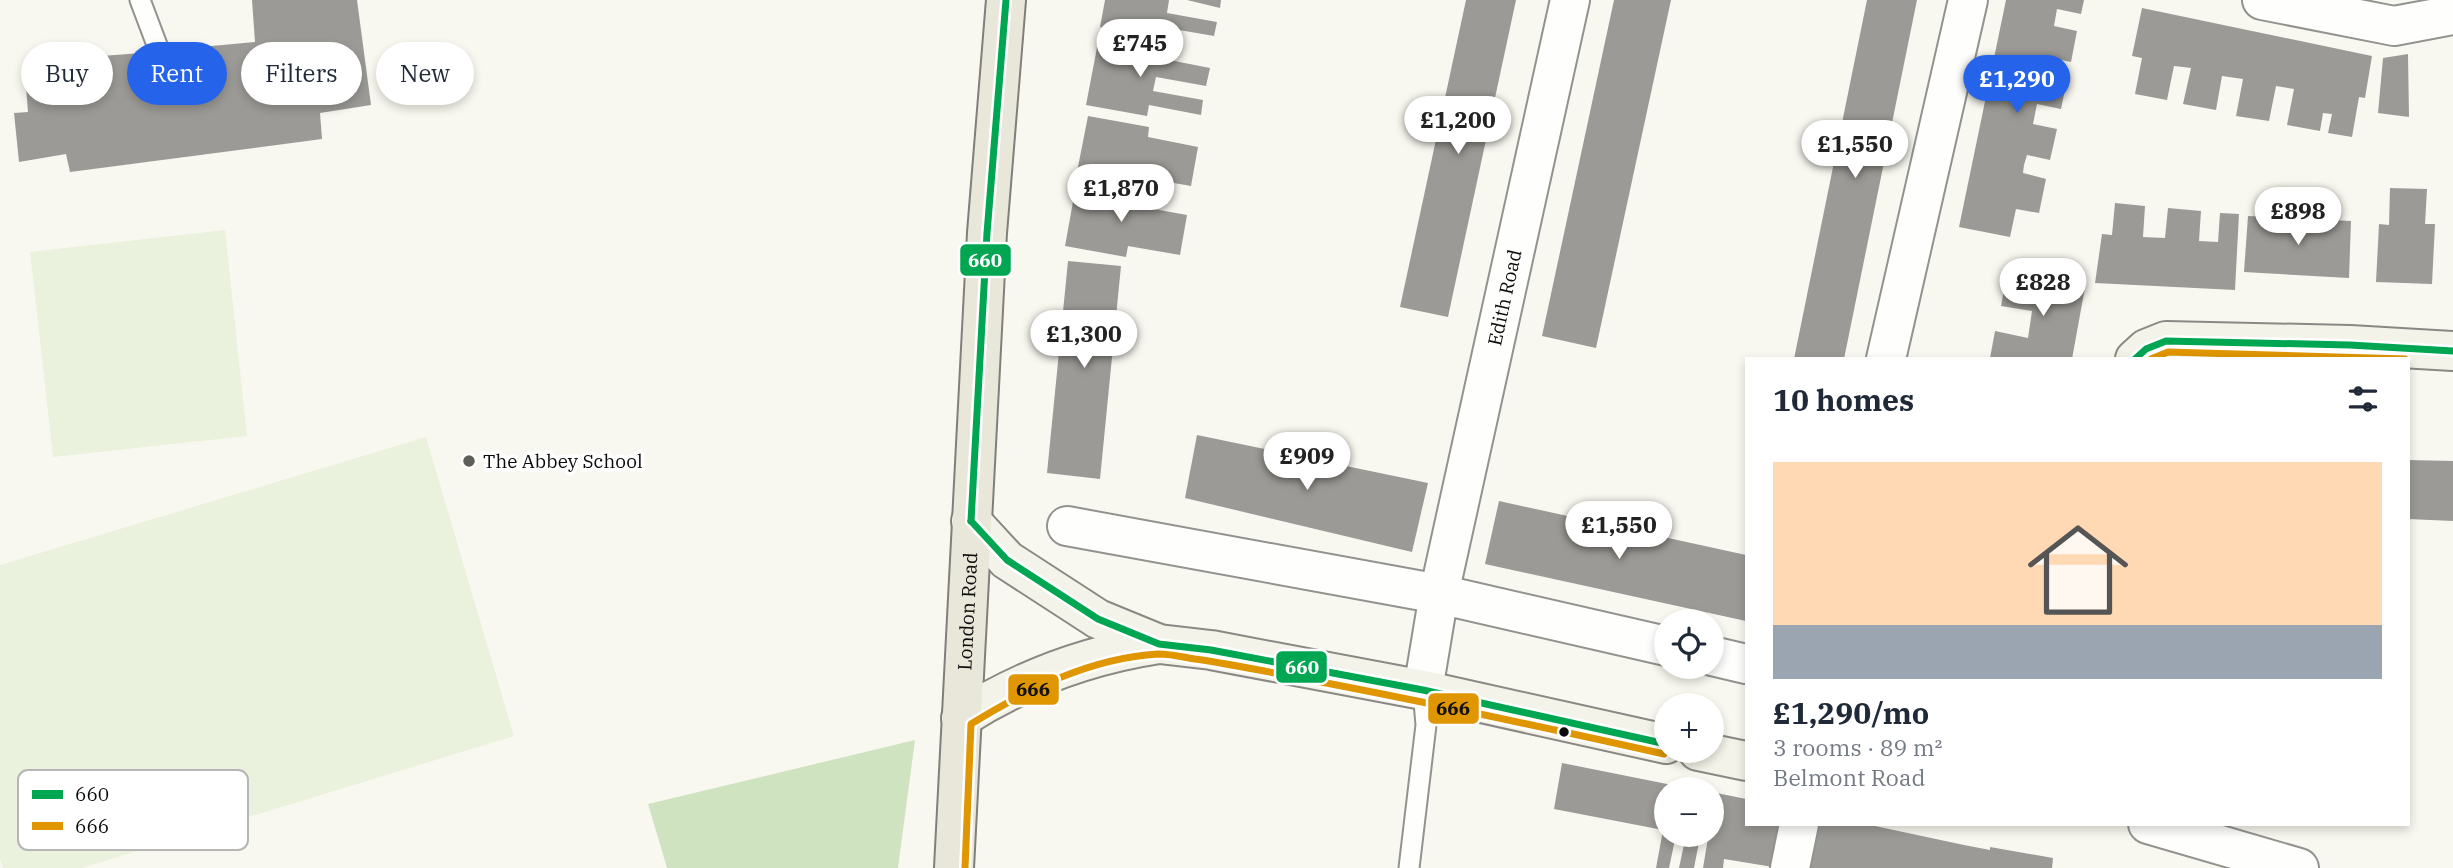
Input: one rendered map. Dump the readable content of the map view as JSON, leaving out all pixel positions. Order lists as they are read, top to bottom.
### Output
{
  "streets": {
    "main road": ["London Road"],
    "street": ["Edith Road"]
  },
  "places": ["The Abbey School"],
  "lines": ["transit line 660", "transit line 666"],
  "legend": ["660", "666"],
  "page": {
    "price": [
      "£745",
      "£1,290",
      "£1,200",
      "£1,550",
      "£1,870",
      "£898",
      "£828",
      "£1,300",
      "£909",
      "£1,550"
    ],
    "chip": [
      "Buy",
      "Rent",
      "Filters",
      "New"
    ],
    "heading": "10 homes",
    "list": [
      {
        "name": "£1,290/mo",
        "note": "3 rooms · 89 m² · Belmont Road"
      }
    ],
    "map_buttons": ["+", "−"]
  }
}
